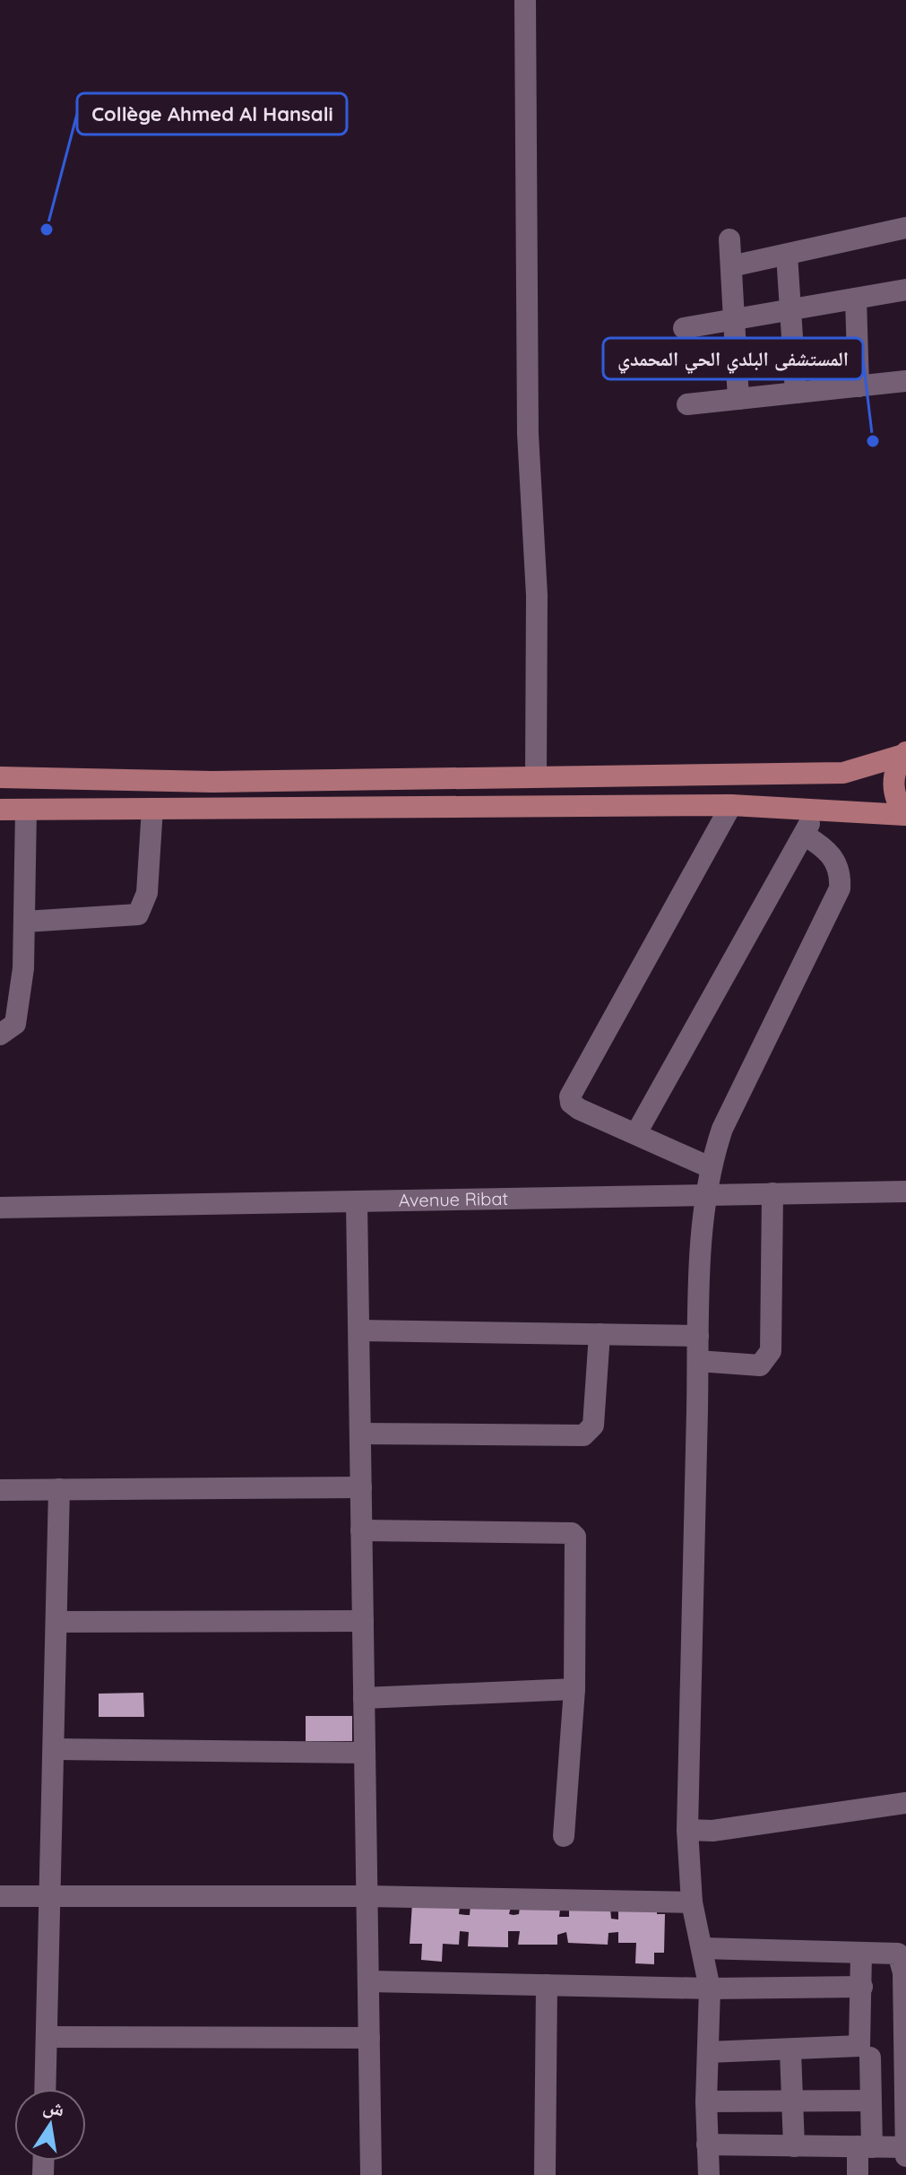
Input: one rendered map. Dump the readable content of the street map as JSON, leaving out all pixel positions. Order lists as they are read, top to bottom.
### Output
{
  "streets": {
    "street": ["Avenue Ribat"]
  },
  "places": ["Collège Ahmed Al Hansali", "المستشفى البلدي الحي المحمدي"],
  "north": "top"
}
